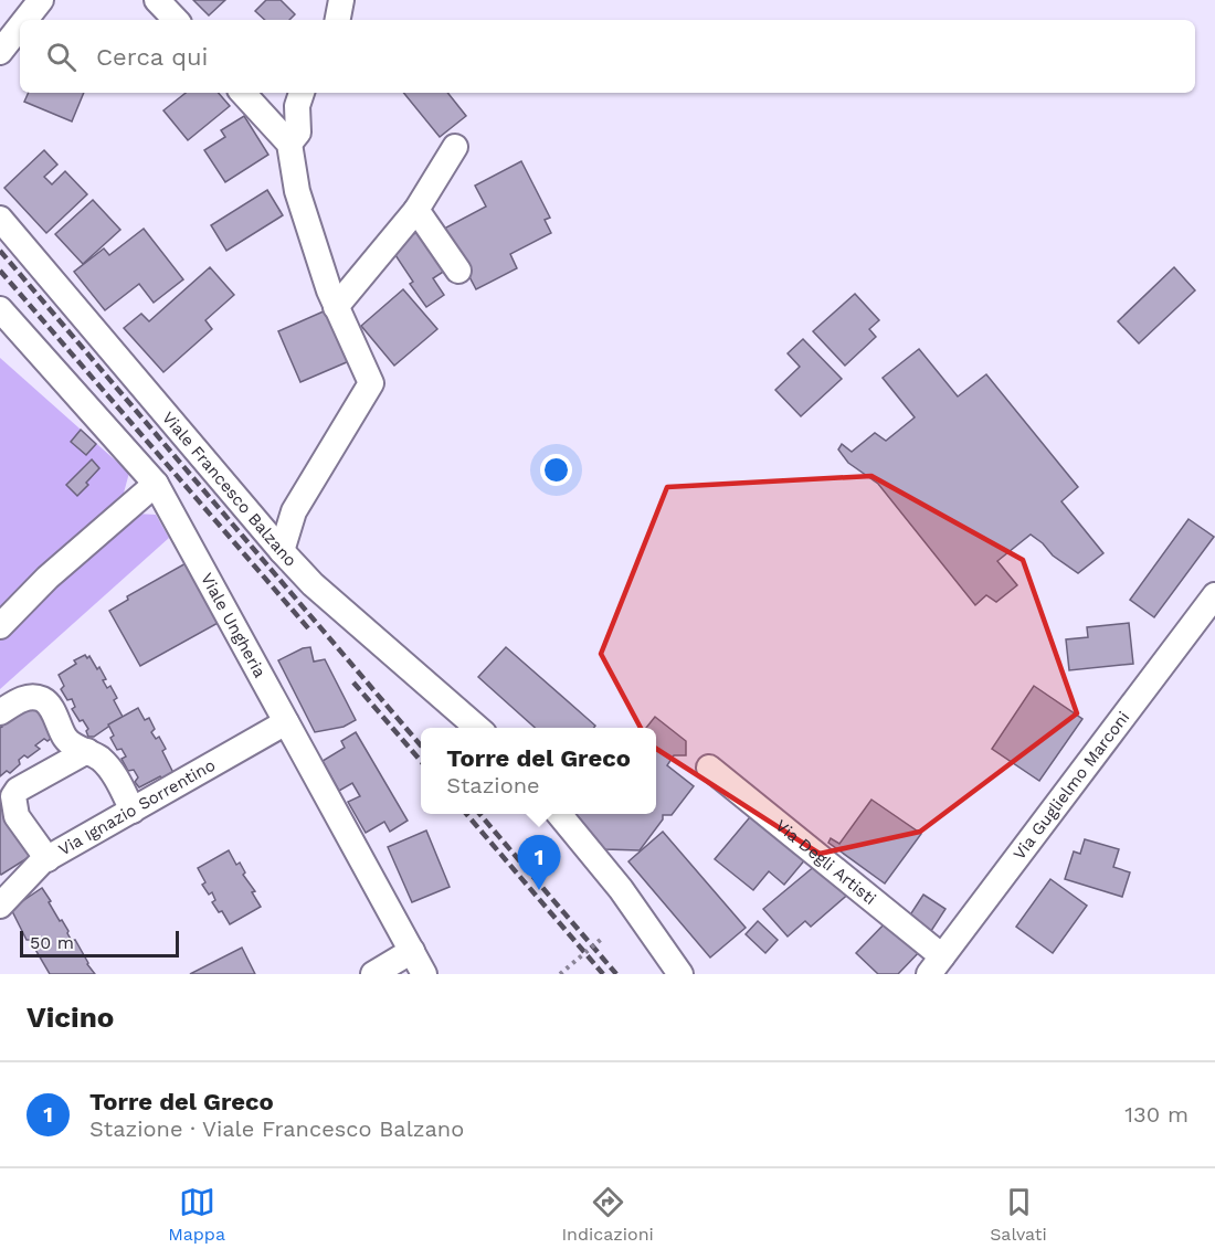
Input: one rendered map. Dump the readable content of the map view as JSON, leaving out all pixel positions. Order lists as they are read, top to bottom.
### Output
{
  "streets": {
    "street": [
      "Viale Francesco Balzano",
      "Viale Ungheria",
      "Via Guglielmo Marconi",
      "Via Ignazio Sorrentino",
      "Via Degli Artisti"
    ]
  },
  "crossings": [
    ["Viale Ungheria", "Via Ignazio Sorrentino"],
    ["Via Guglielmo Marconi", "Via Degli Artisti"]
  ],
  "scale_bar": "50 m",
  "page": {
    "search": "Cerca qui",
    "popup": ["Torre del Greco", "Stazione"],
    "pins": "1",
    "scale": "50 m",
    "heading": "Vicino",
    "list": [
      {
        "mark": "1",
        "name": "Torre del Greco",
        "note": "Stazione · Viale Francesco Balzano",
        "value": "130 m"
      }
    ],
    "nav": ["Mappa", "Indicazioni", "Salvati"]
  }
}
